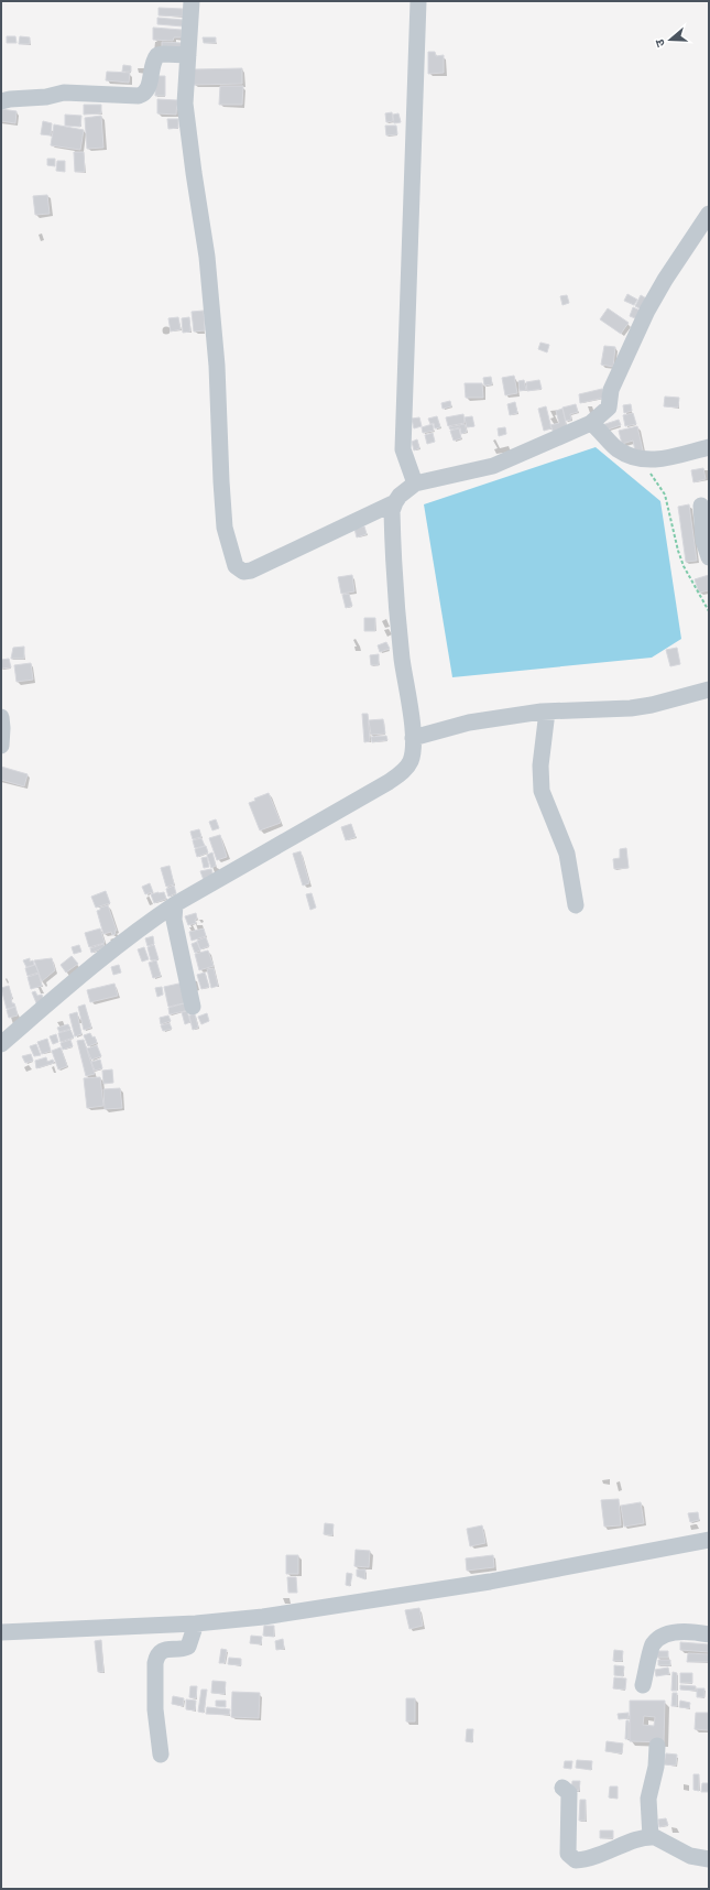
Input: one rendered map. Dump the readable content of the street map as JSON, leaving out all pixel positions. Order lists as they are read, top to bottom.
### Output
{
  "north": "left"
}
